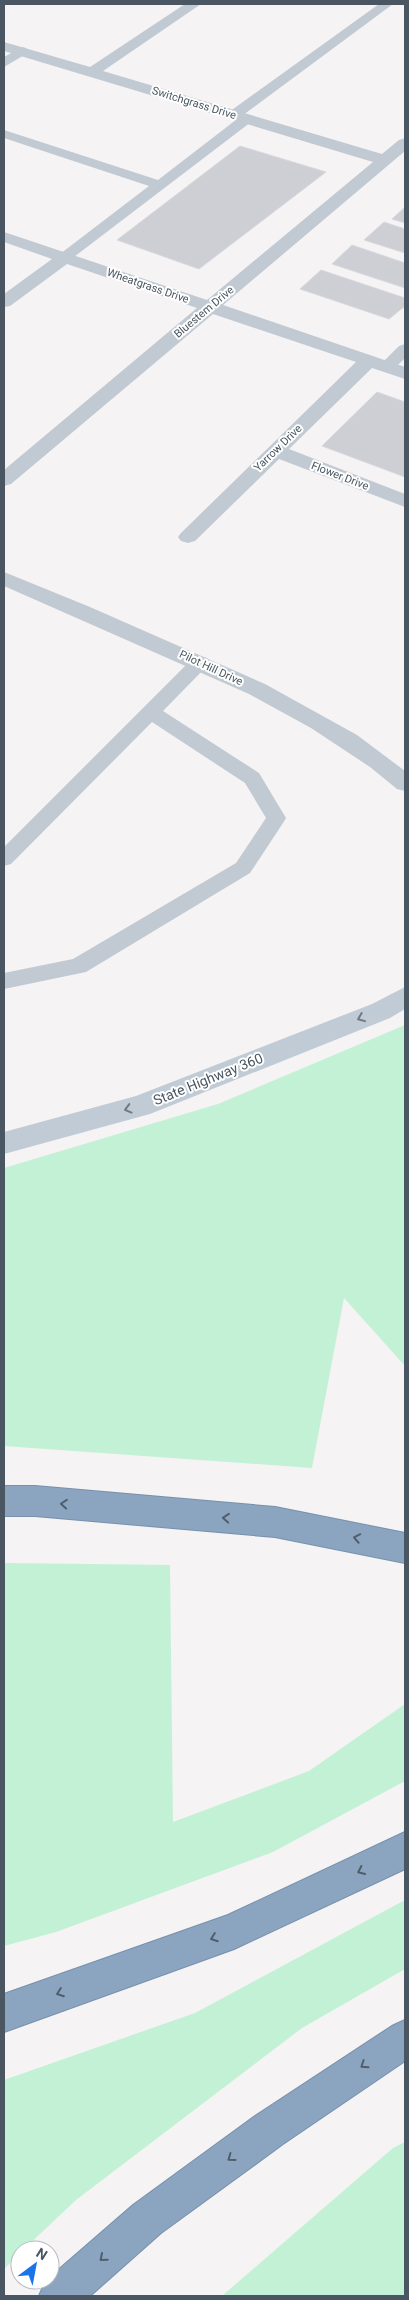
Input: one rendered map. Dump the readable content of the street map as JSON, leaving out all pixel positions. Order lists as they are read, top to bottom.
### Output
{
  "streets": {
    "main road": ["State Highway 360"],
    "street": [
      "Switchgrass Drive",
      "Wheatgrass Drive",
      "Bluestem Drive",
      "Yarrow Drive",
      "Flower Drive",
      "Pilot Hill Drive"
    ]
  },
  "crossings": [
    ["Switchgrass Drive", "Bluestem Drive"],
    ["Wheatgrass Drive", "Bluestem Drive"],
    ["Wheatgrass Drive", "Yarrow Drive"],
    ["Yarrow Drive", "Flower Drive"]
  ],
  "one_way": ["State Highway 360"],
  "north": "top right"
}
